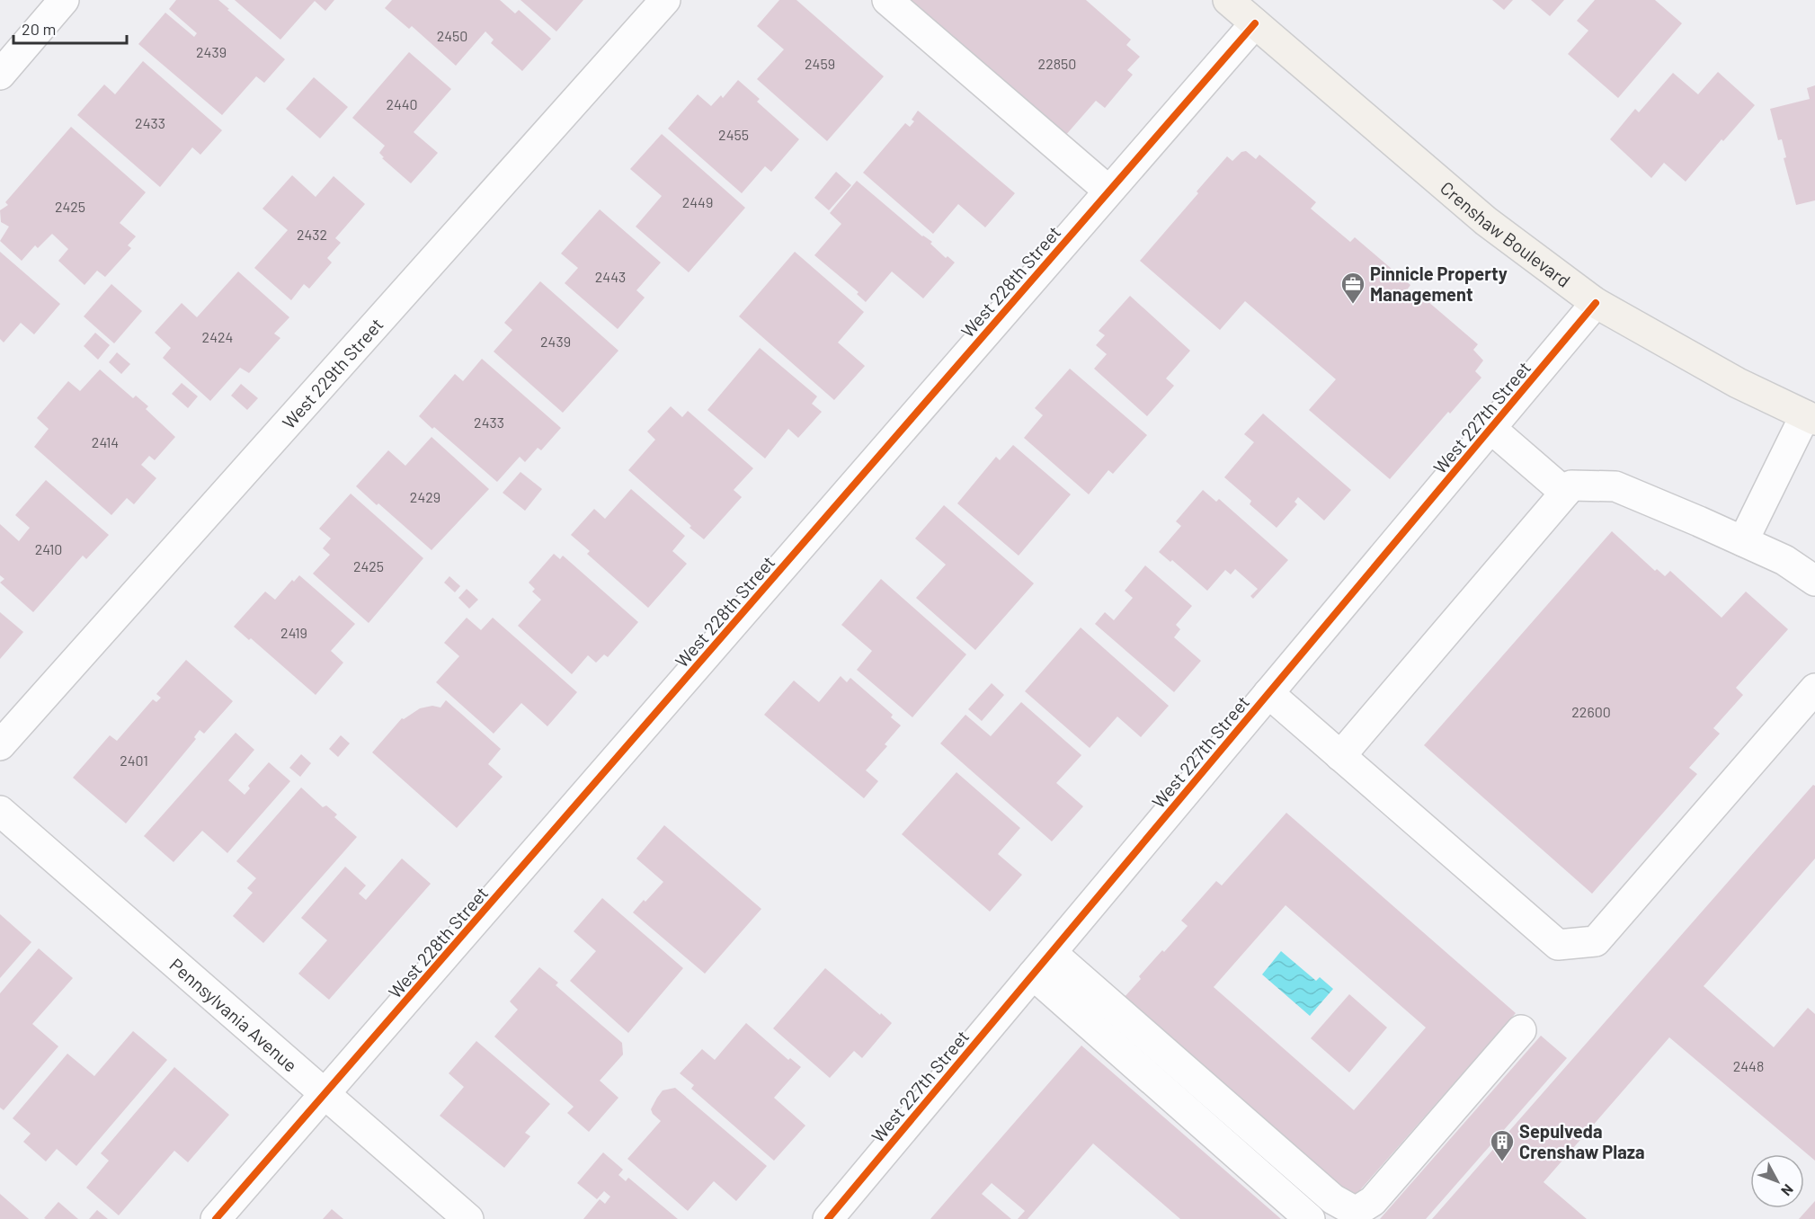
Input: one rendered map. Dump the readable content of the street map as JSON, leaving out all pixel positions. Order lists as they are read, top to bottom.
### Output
{
  "streets": {
    "main road": ["Crenshaw Boulevard"],
    "street": [
      "West 228th Street",
      "West 229th Street",
      "West 227th Street",
      "Pennsylvania Avenue"
    ]
  },
  "crossings": [
    ["Crenshaw Boulevard", "West 228th Street"],
    ["Crenshaw Boulevard", "West 227th Street"],
    ["West 228th Street", "Pennsylvania Avenue"]
  ],
  "places": {
    "office": ["Pinnicle Property Management"],
    "building": ["Sepulveda Crenshaw Plaza"]
  },
  "house_numbers": [
    "2450",
    "2439",
    "2459",
    "22850",
    "2440",
    "2433",
    "2455",
    "2449",
    "2425",
    "2432",
    "2443",
    "2424",
    "2439",
    "2433",
    "2414",
    "2429",
    "2410",
    "2425",
    "2419",
    "22600",
    "2401",
    "2448"
  ],
  "scale_bar": "20 m",
  "north": "bottom right"
}
